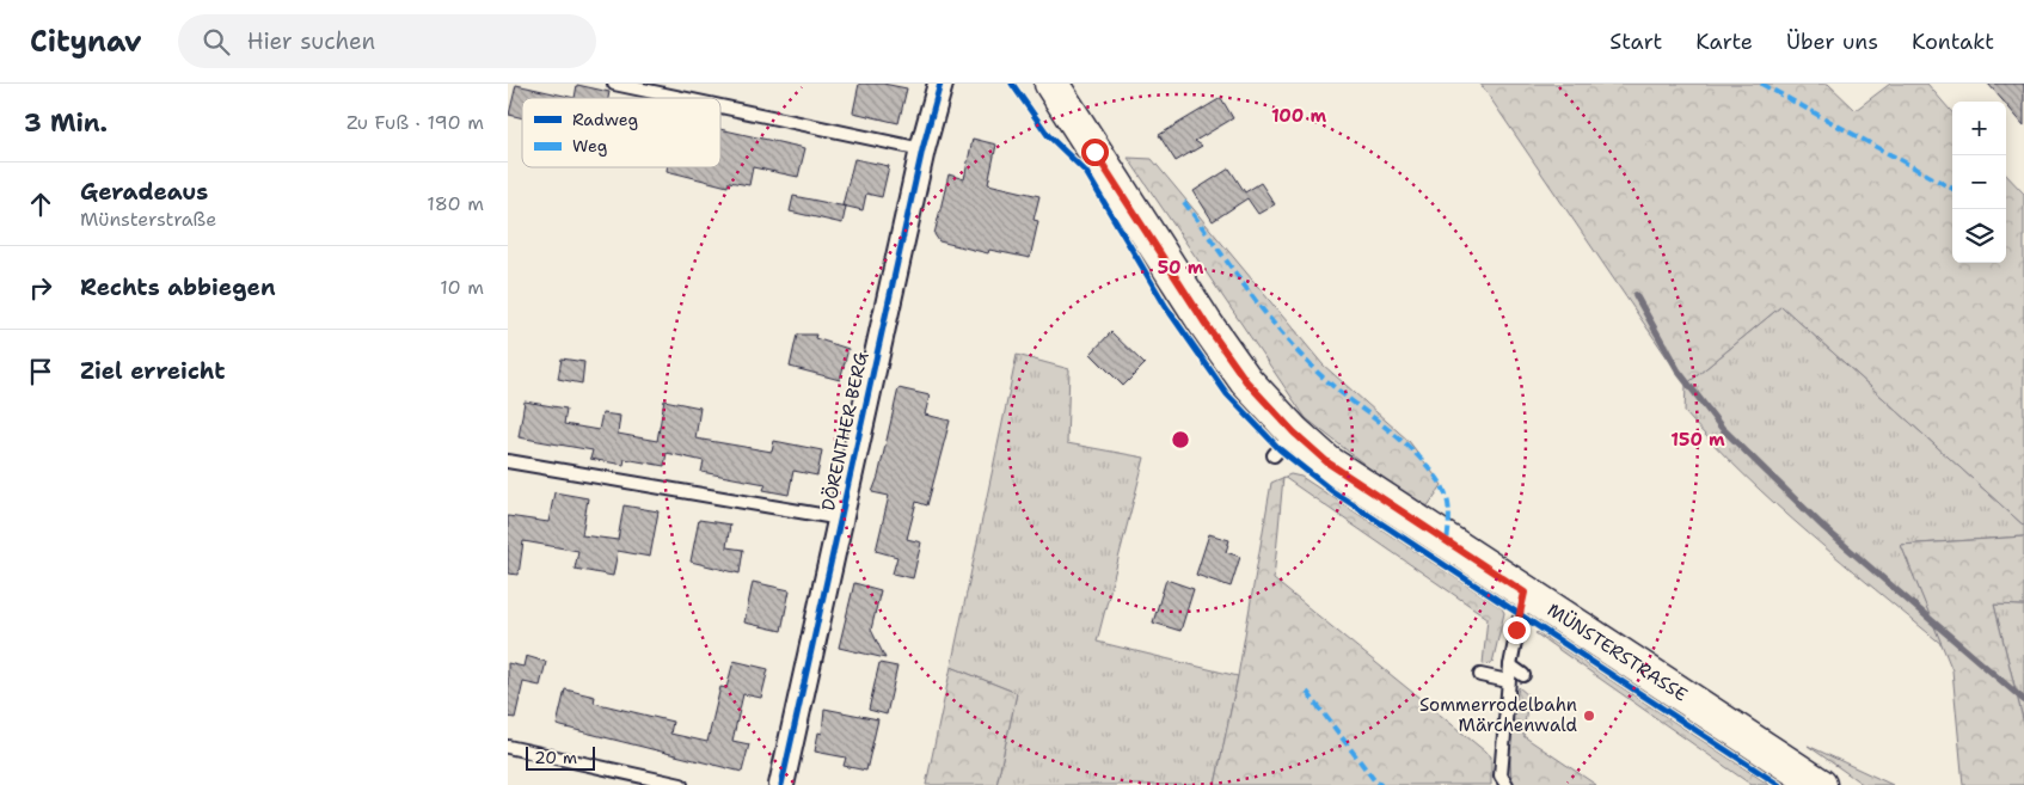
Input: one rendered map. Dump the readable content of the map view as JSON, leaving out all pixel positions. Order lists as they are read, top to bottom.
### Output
{
  "streets": {
    "main road": ["MÜNSTERSTRASSE"],
    "street": ["DÖRENTHER BERG"]
  },
  "places": ["Sommerrodelbahn Märchenwald"],
  "legend": ["Radweg", "Weg"],
  "scale_bar": "20 m",
  "page": {
    "header": "Citynav",
    "search": "Hier suchen",
    "nav": [
      "Start",
      "Karte",
      "Über uns",
      "Kontakt"
    ],
    "heading": ["3 Min.", "Zu Fuß · 190 m"],
    "map_buttons": ["+", "−"],
    "list": [
      ["Geradeaus", "Münsterstraße", "180 m"],
      ["Rechts abbiegen", "10 m"],
      "Ziel erreicht"
    ],
    "scale": "20 m"
  },
  "rings": ["100 m", "50 m", "150 m"]
}
